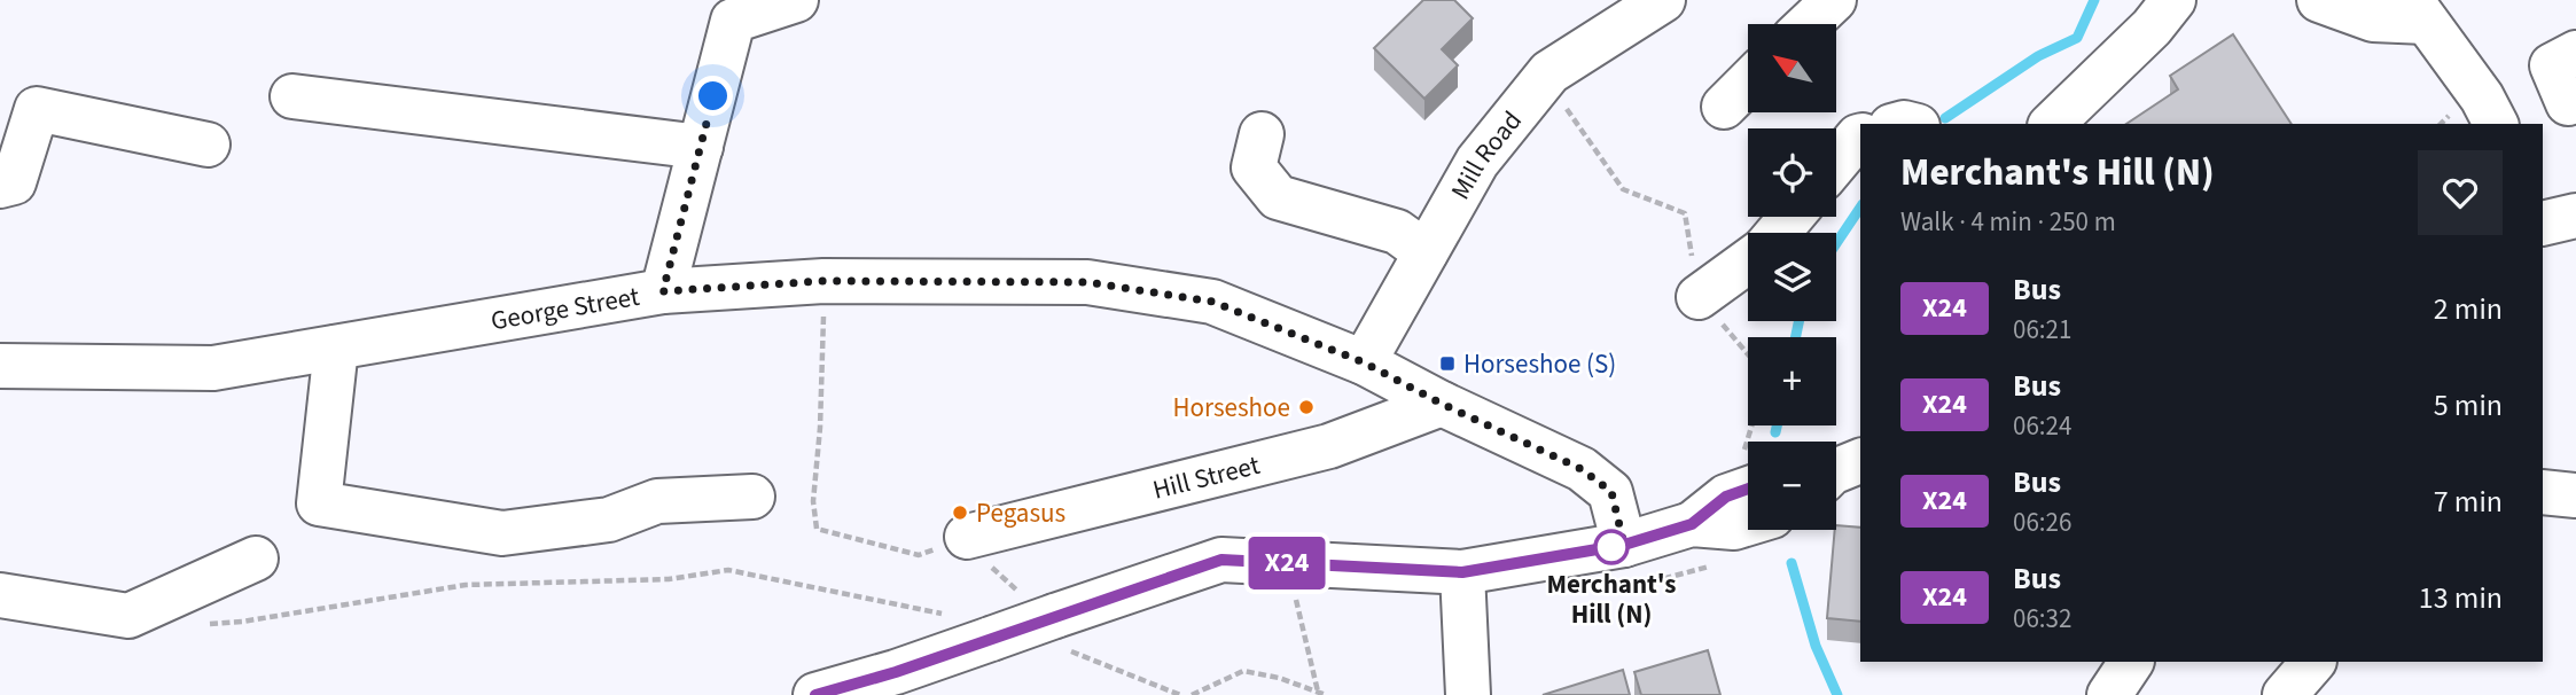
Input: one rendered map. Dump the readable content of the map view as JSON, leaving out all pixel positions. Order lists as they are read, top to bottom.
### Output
{
  "streets": {
    "street": ["Mill Road", "George Street", "Hill Street"]
  },
  "crossings": [
    ["Mill Road", "George Street"],
    ["George Street", "Hill Street"]
  ],
  "places": {
    "transit": ["Horseshoe (S)"],
    "other": ["Horseshoe", "Pegasus", "Merchant's Hill (N)"]
  },
  "lines": ["bus line X24"],
  "north": "top left",
  "page": {
    "on_map": "X24",
    "map_buttons": ["+", "−"],
    "heading": ["Merchant's Hill (N)", "Walk · 4 min · 250 m"],
    "list": [
      {
        "mark": "X24",
        "name": "Bus",
        "note": "06:21",
        "value": "2 min"
      },
      {
        "mark": "X24",
        "name": "Bus",
        "note": "06:24",
        "value": "5 min"
      },
      {
        "mark": "X24",
        "name": "Bus",
        "note": "06:26",
        "value": "7 min"
      },
      {
        "mark": "X24",
        "name": "Bus",
        "note": "06:32",
        "value": "13 min"
      }
    ]
  }
}
